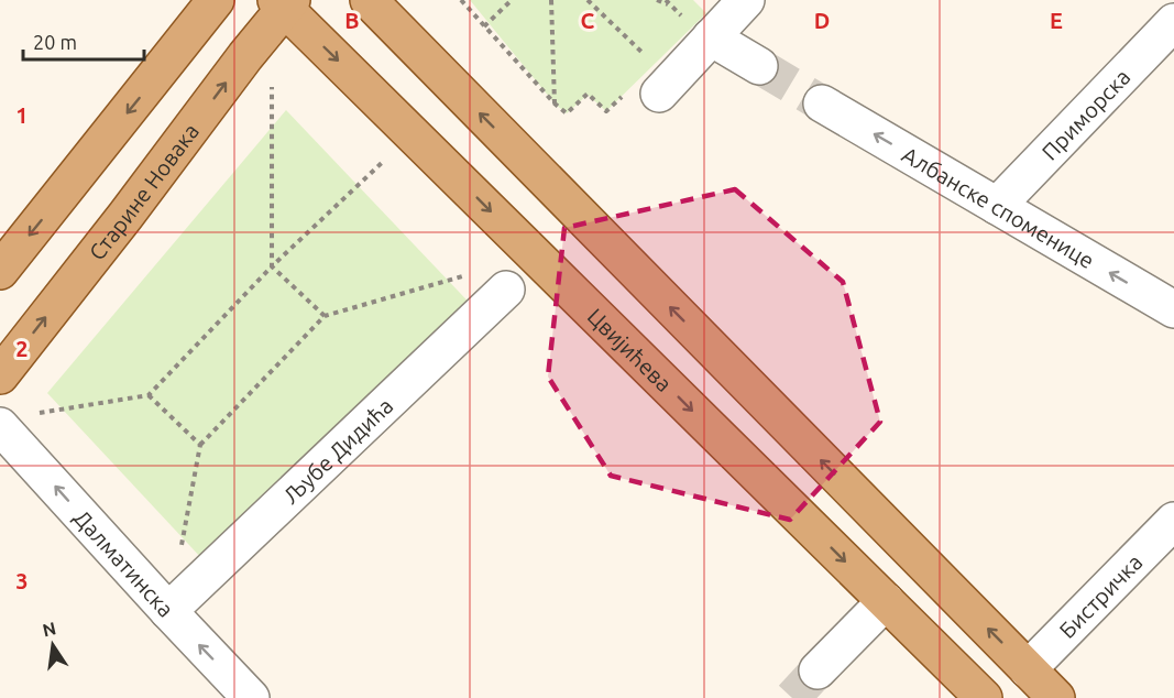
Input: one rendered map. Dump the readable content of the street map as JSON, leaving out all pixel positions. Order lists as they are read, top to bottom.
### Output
{
  "streets": {
    "main road": ["Старине Новака", "Цвијићева"],
    "street": [
      "Приморска",
      "Албанске споменице",
      "Љубе Дидића",
      "Далматинска",
      "Бистричка"
    ]
  },
  "crossings": [
    ["Приморска", "Албанске споменице"],
    ["Старине Новака", "Цвијићева"],
    ["Љубе Дидића", "Далматинска"]
  ],
  "one_way": ["Албанске споменице", "Далматинска"],
  "scale_bar": "20 m",
  "north": "top",
  "grid": {
    "columns": [
      "B",
      "C",
      "D",
      "E"
    ],
    "rows": ["1", "2", "3"]
  }
}
